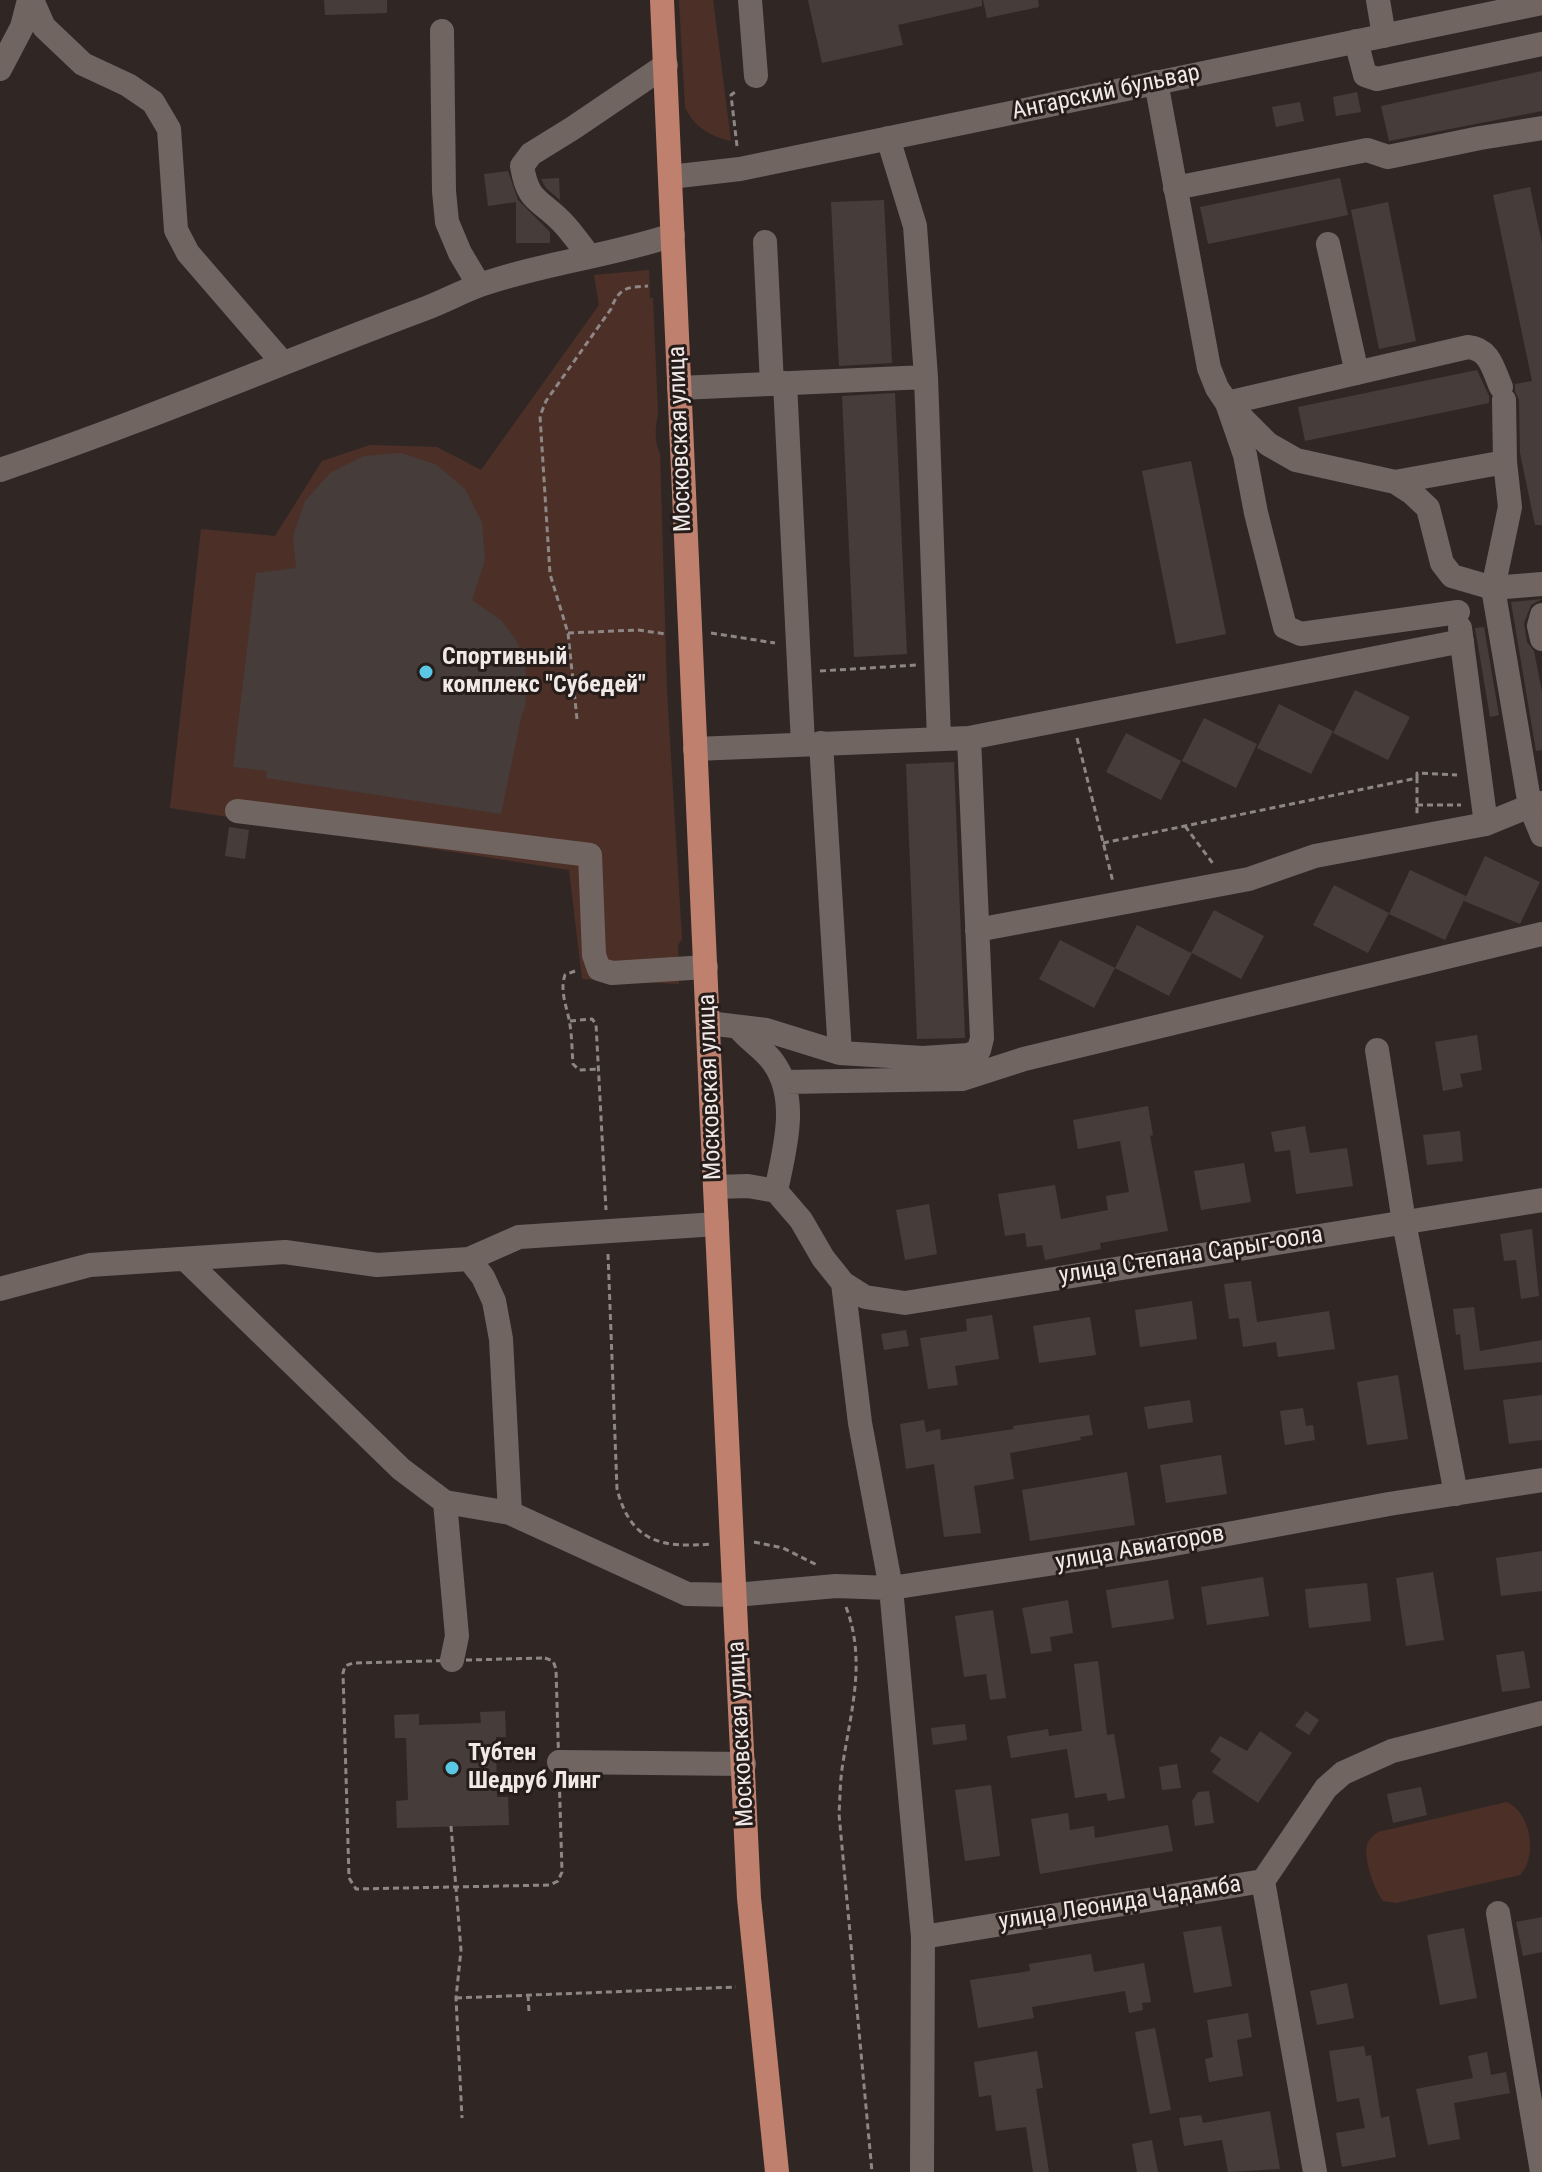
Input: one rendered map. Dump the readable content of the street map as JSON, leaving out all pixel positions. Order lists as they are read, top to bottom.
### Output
{
  "streets": {
    "main road": ["Московская улица"],
    "street": [
      "Ангарский бульвар",
      "улица Степана Сарыг-оола",
      "улица Авиаторов",
      "улица Леонида Чадамба"
    ]
  },
  "crossings": [
    ["Ангарский бульвар", "Московская улица"],
    ["Московская улица", "улица Авиаторов"]
  ],
  "places": ["Спортивный комплекс \"Субедей\"", "Тубтен Шедруб Линг"]
}
